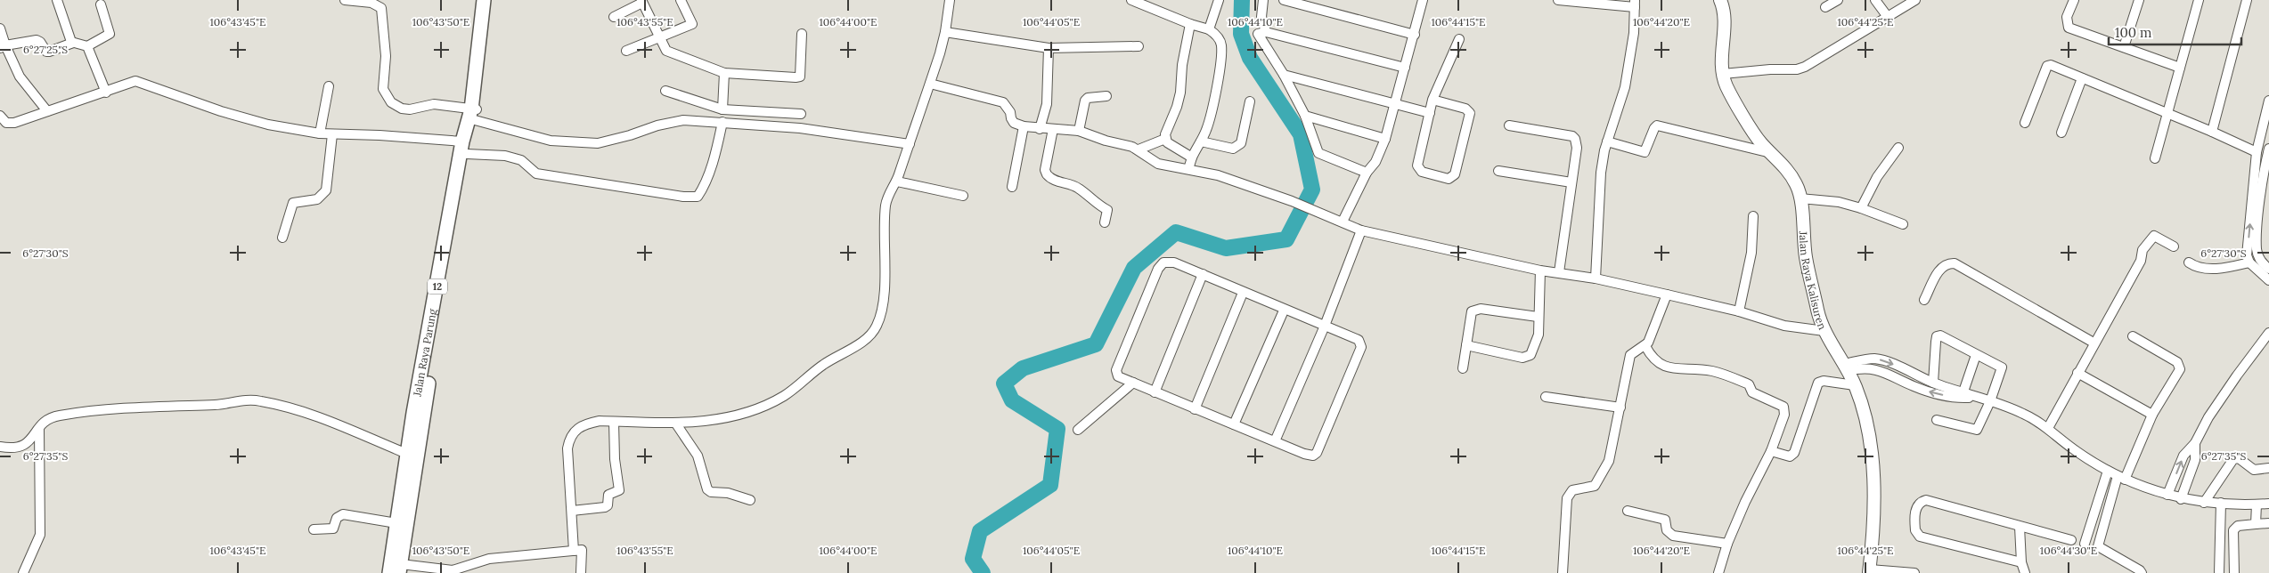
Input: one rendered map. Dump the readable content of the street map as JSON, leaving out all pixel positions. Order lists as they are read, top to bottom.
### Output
{
  "streets": {
    "highway": ["12", "Jalan Raya Parung"],
    "main road": ["Jalan Raya Kalisuren"]
  },
  "scale_bar": "100 m",
  "coordinates": [
    "106°43'45\"E",
    "106°43'50\"E",
    "106°43'55\"E",
    "106°44'00\"E",
    "106°44'05\"E",
    "106°44'10\"E",
    "106°44'15\"E",
    "106°44'20\"E",
    "106°44'25\"E",
    "6°27'25\"S",
    "6°27'30\"S",
    "6°27'35\"S",
    "106°44'30\"E"
  ]
}
